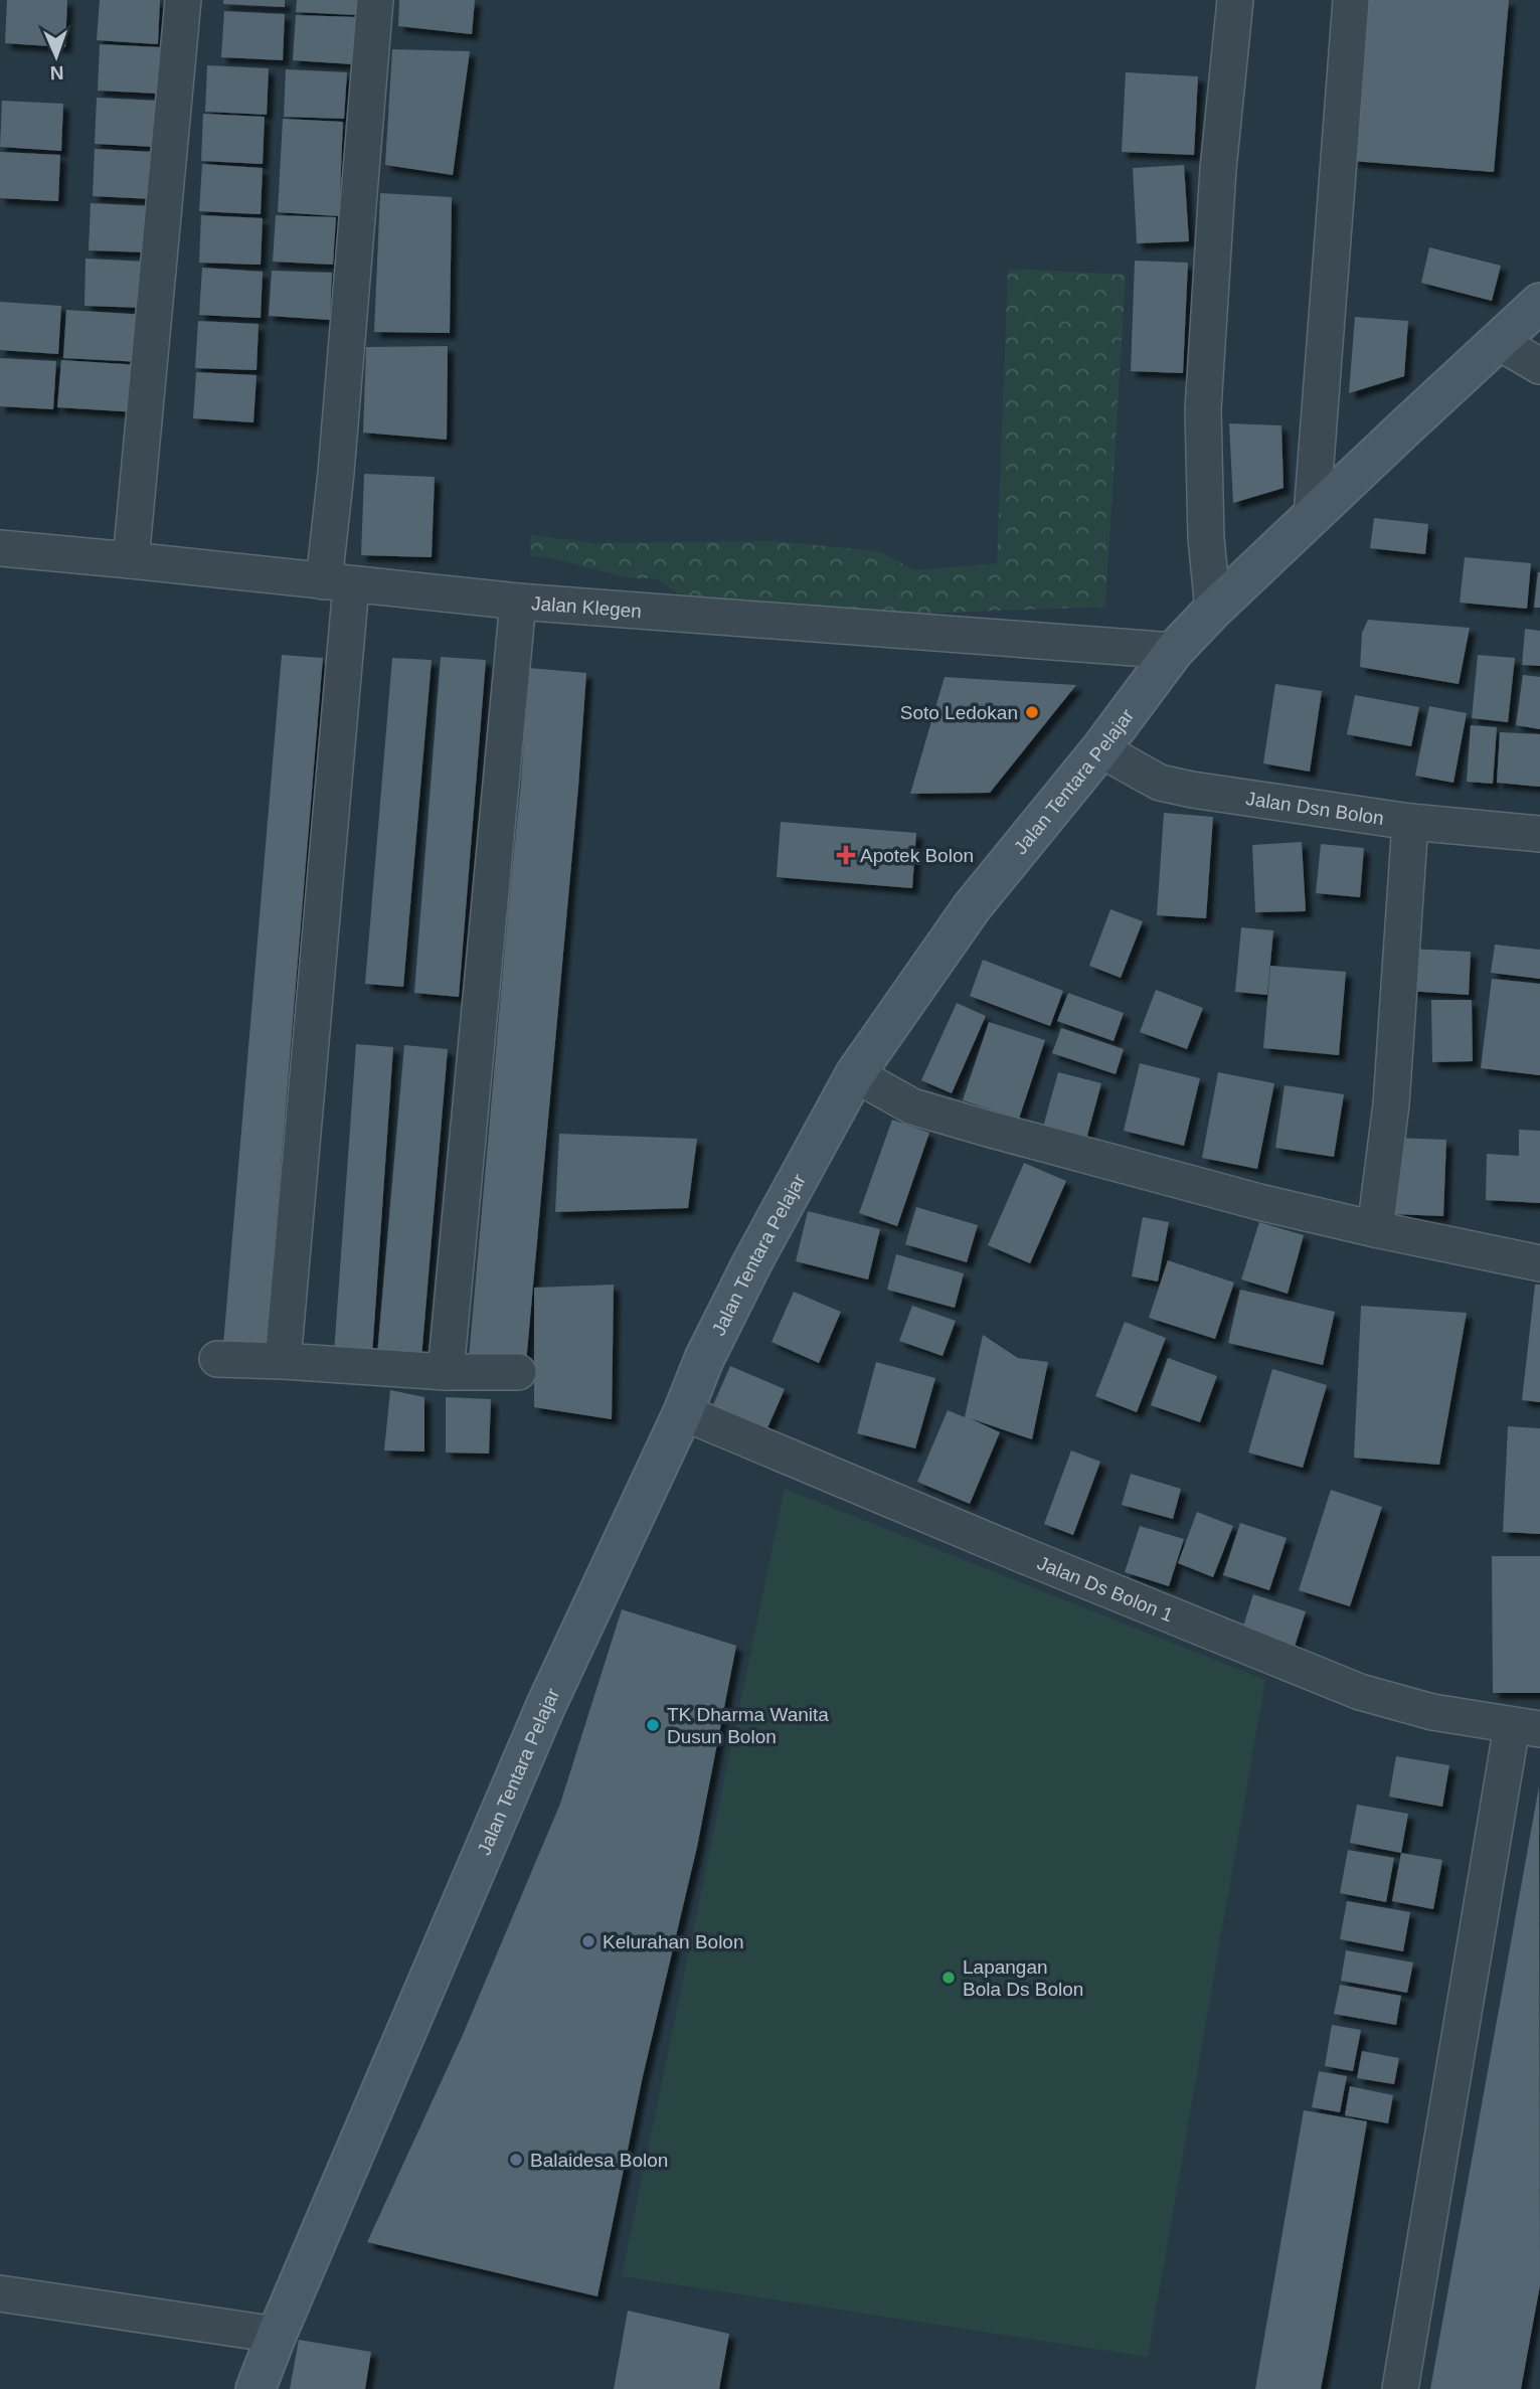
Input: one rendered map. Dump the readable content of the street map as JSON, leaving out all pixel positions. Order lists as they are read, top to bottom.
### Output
{
  "streets": {
    "main road": ["Jalan Tentara Pelajar"],
    "street": ["Jalan Klegen", "Jalan Dsn Bolon", "Jalan Ds Bolon 1"]
  },
  "crossings": [
    ["Jalan Klegen", "Jalan Tentara Pelajar"],
    ["Jalan Tentara Pelajar", "Jalan Dsn Bolon"],
    ["Jalan Tentara Pelajar", "Jalan Ds Bolon 1"]
  ],
  "places": {
    "other": [
      "Soto Ledokan",
      "TK Dharma Wanita Dusun Bolon",
      "Kelurahan Bolon",
      "Lapangan Bola Ds Bolon",
      "Balaidesa Bolon"
    ],
    "health": ["Apotek Bolon"]
  },
  "north": "bottom"
}
